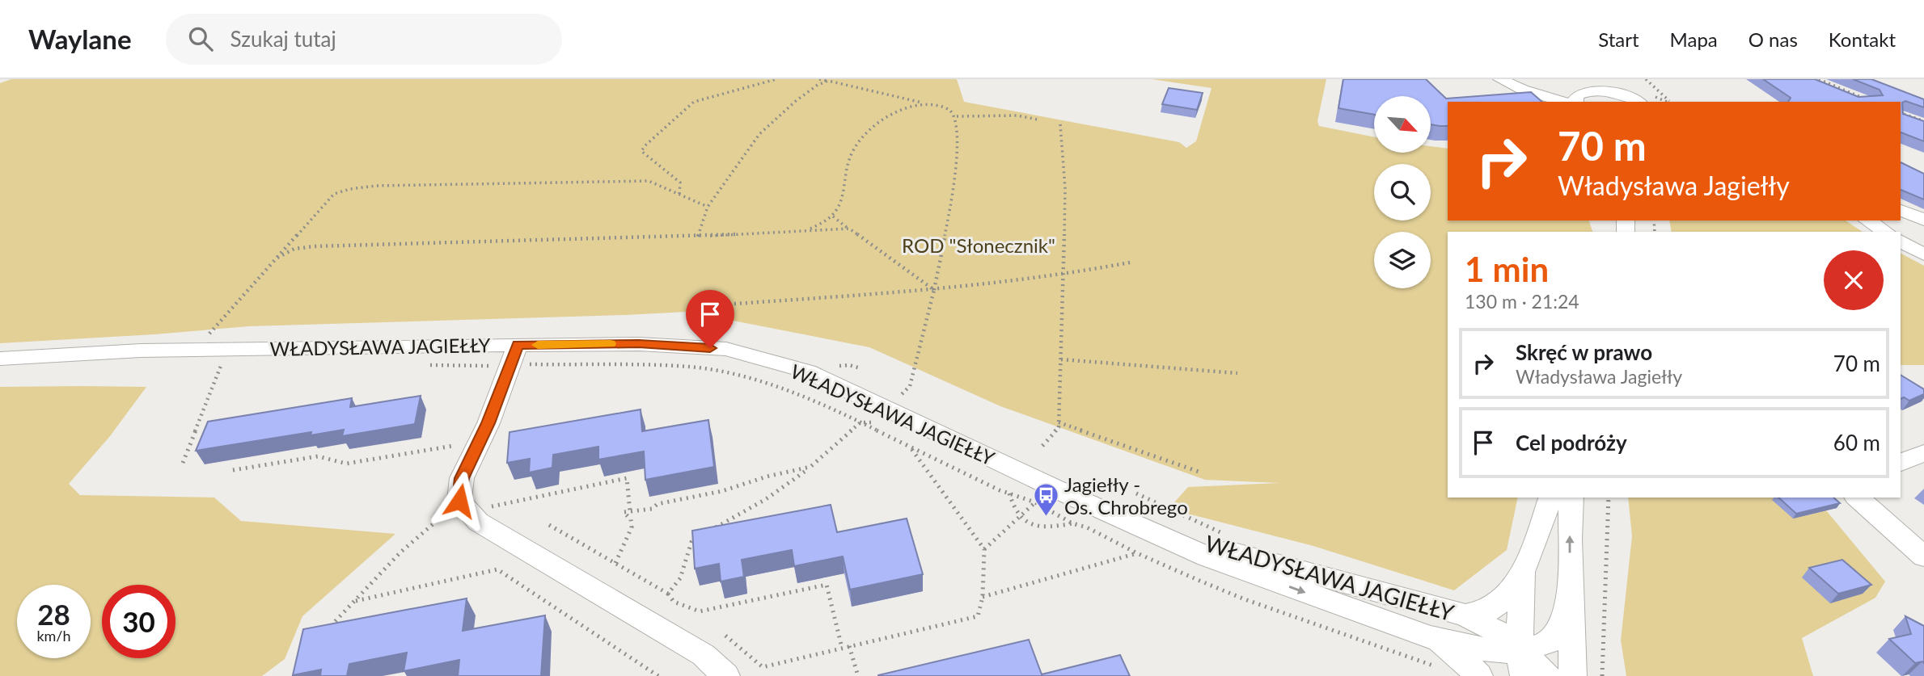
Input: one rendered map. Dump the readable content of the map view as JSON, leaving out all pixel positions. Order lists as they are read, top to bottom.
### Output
{
  "streets": {
    "street": ["WŁADYSŁAWA JAGIEŁŁY"]
  },
  "parks": ["ROD \"Słonecznik\""],
  "places": {
    "bus stop": ["Jagiełły - Os. Chrobrego"]
  },
  "north": "bottom right",
  "page": {
    "header": "Waylane",
    "search": "Szukaj tutaj",
    "nav": [
      "Start",
      "Mapa",
      "O nas",
      "Kontakt"
    ],
    "turn": ["70 m", "Władysława Jagiełły"],
    "heading": ["1 min", "130 m · 21:24"],
    "list": [
      {
        "name": "Skręć w prawo",
        "note": "Władysława Jagiełły",
        "value": "70 m"
      },
      {
        "name": "Cel podróży",
        "value": "60 m"
      }
    ],
    "speed": "28 km/h",
    "limit": "30"
  }
}
